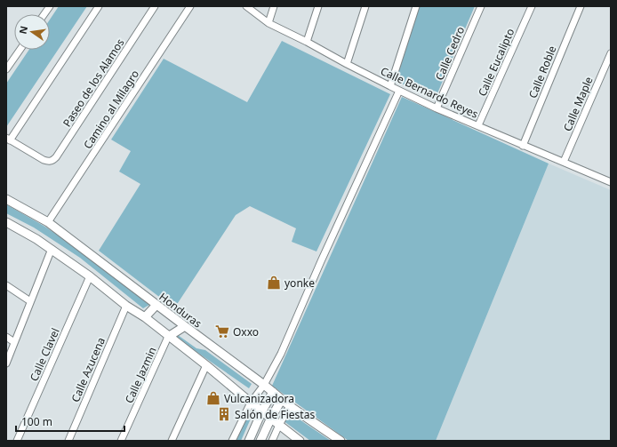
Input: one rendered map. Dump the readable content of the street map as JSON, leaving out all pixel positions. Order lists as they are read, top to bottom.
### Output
{
  "streets": {
    "street": [
      "Calle Cedro",
      "Calle Eucalipto",
      "Calle Roble",
      "Paseo de los Alamos",
      "Calle Bernardo Reyes",
      "Calle Maple",
      "Camino al Milagro",
      "Honduras",
      "Calle Clavel",
      "Calle Azucena",
      "Calle Jazmin"
    ]
  },
  "crossings": [
    ["Calle Cedro", "Calle Bernardo Reyes"],
    ["Calle Eucalipto", "Calle Bernardo Reyes"],
    ["Calle Roble", "Calle Bernardo Reyes"],
    ["Calle Bernardo Reyes", "Calle Maple"],
    ["Camino al Milagro", "Honduras"]
  ],
  "places": {
    "shop": ["yonke", "Vulcanizadora"],
    "supermarket": ["Oxxo"],
    "building": ["Salón de Fiestas"]
  },
  "scale_bar": "100 m",
  "north": "left"
}
